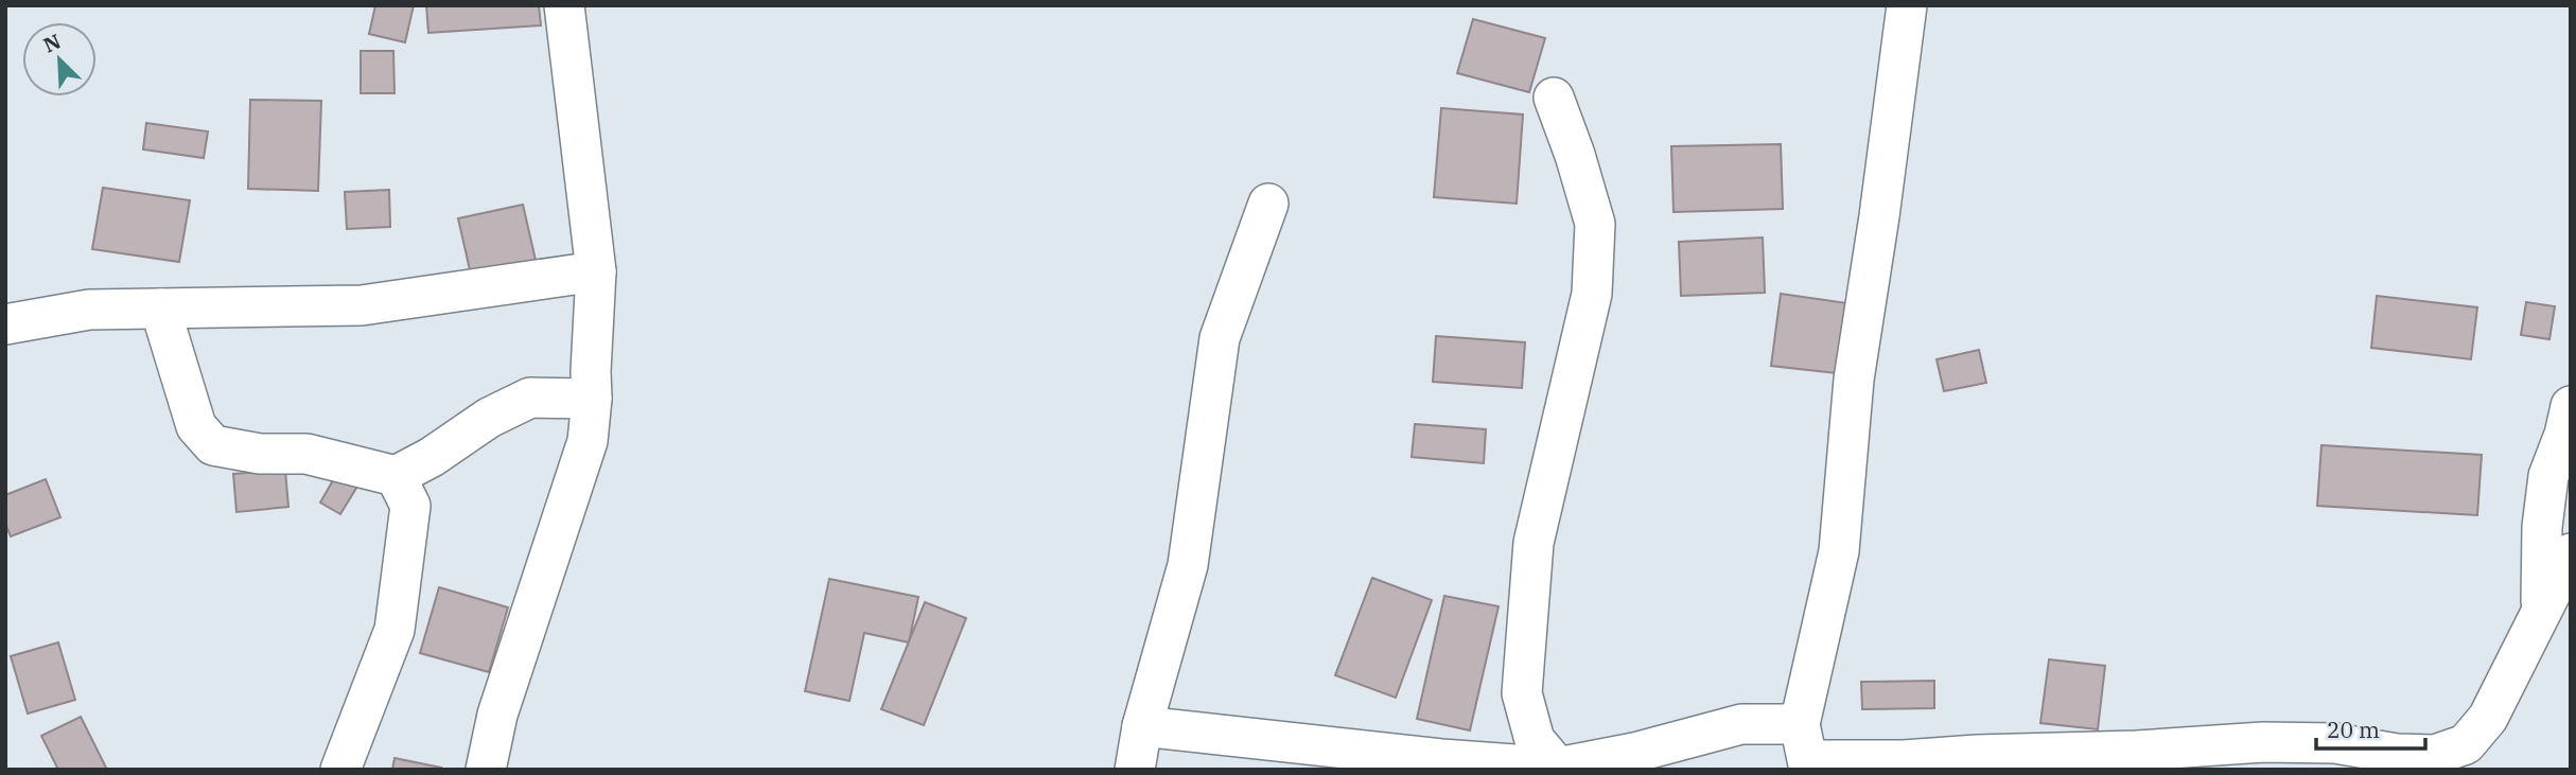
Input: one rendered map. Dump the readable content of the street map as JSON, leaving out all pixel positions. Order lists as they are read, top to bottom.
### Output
{
  "scale_bar": "20 m",
  "north": "top left"
}
